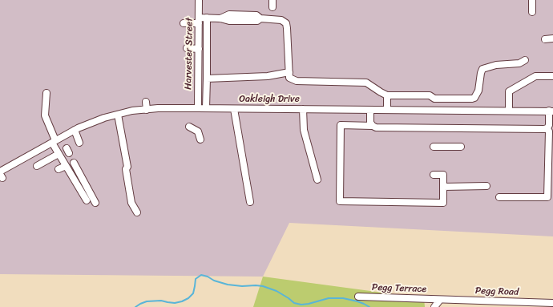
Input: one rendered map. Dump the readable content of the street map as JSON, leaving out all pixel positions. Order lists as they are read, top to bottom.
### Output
{
  "streets": {
    "street": [
      "Harvester Street",
      "Oakleigh Drive",
      "Pegg Terrace",
      "Pegg Road"
    ]
  },
  "crossings": [
    ["Harvester Street", "Oakleigh Drive"],
    ["Pegg Terrace", "Pegg Road"]
  ]
}
